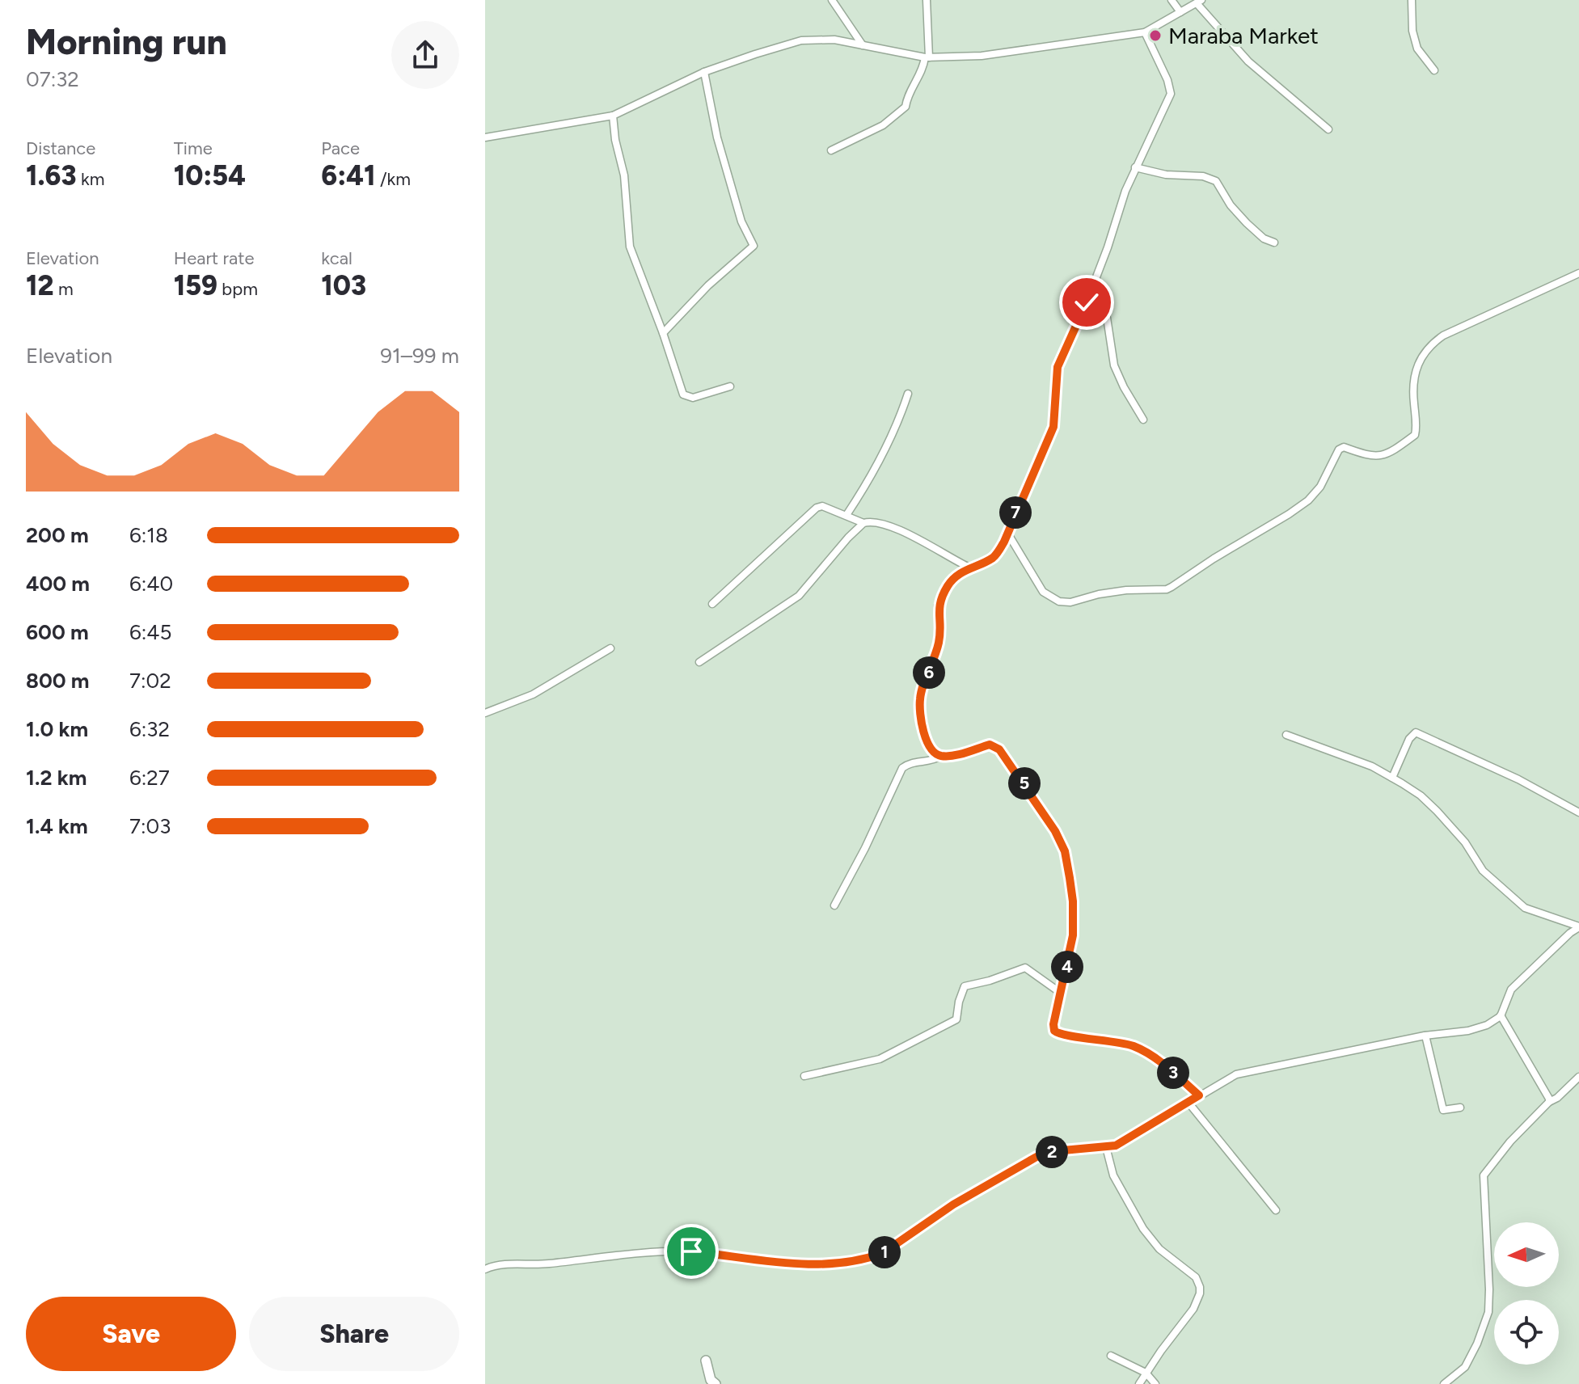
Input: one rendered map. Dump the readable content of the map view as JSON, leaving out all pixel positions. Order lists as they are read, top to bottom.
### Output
{
  "places": ["Maraba Market"],
  "north": "left",
  "page": {
    "heading": ["Morning run", "07:32"],
    "stats": [
      ["Distance", "1.63 km"],
      ["Time", "10:54"],
      ["Pace", "6:41 /km"],
      ["Elevation", "12 m"],
      ["Heart rate", "159 bpm"],
      ["kcal", "103"]
    ],
    "chart": ["Elevation", "91–99 m"],
    "pins": [
      "7",
      "6",
      "5",
      "4",
      "3",
      "2",
      "1"
    ],
    "list": [
      {
        "name": "200 m",
        "note": "6:18"
      },
      {
        "name": "400 m",
        "note": "6:40"
      },
      {
        "name": "600 m",
        "note": "6:45"
      },
      {
        "name": "800 m",
        "note": "7:02"
      },
      {
        "name": "1.0 km",
        "note": "6:32"
      },
      {
        "name": "1.2 km",
        "note": "6:27"
      },
      {
        "name": "1.4 km",
        "note": "7:03"
      }
    ],
    "buttons": ["Save", "Share"]
  }
}
